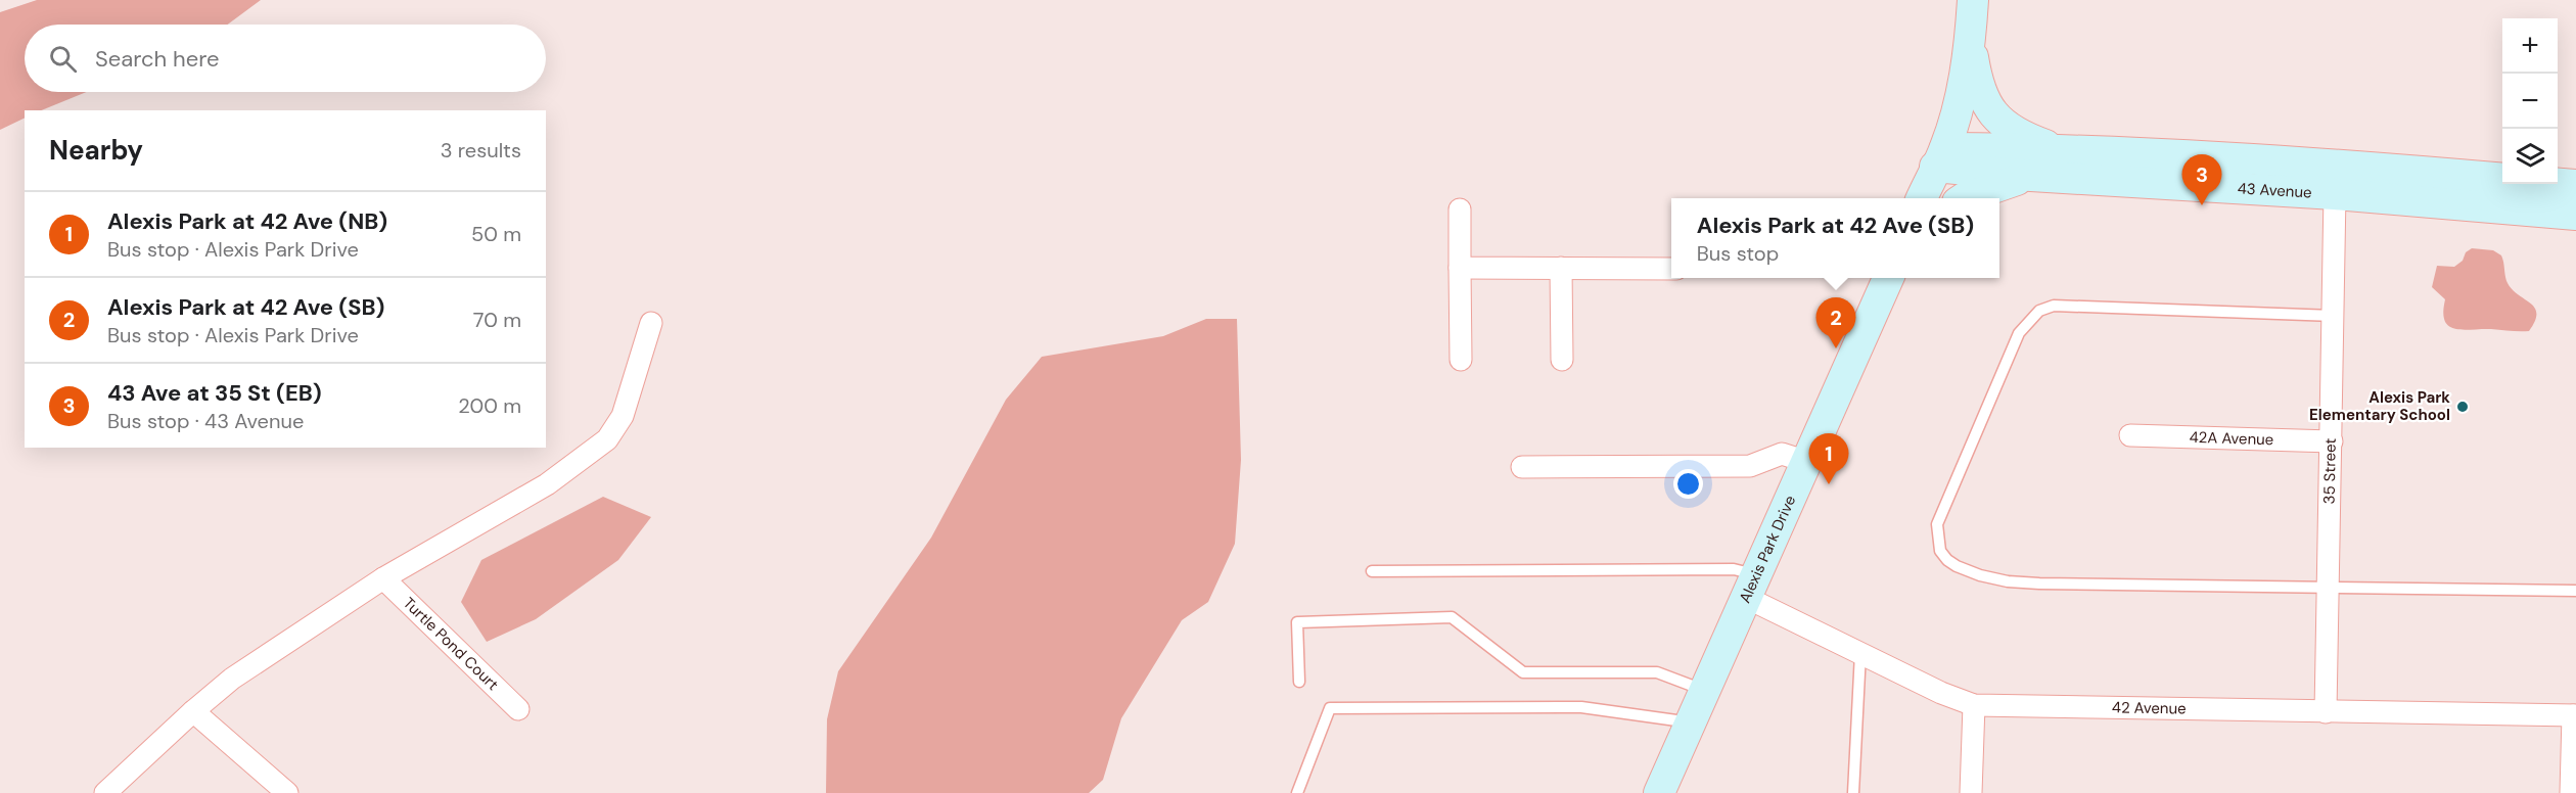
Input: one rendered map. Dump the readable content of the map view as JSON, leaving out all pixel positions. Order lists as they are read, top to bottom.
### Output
{
  "streets": {
    "street": [
      "43 Avenue",
      "42A Avenue",
      "35 Street",
      "Alexis Park Drive",
      "Turtle Pond Court",
      "42 Avenue"
    ]
  },
  "crossings": [
    ["43 Avenue", "35 Street"],
    ["42A Avenue", "35 Street"],
    ["35 Street", "42 Avenue"],
    ["Alexis Park Drive", "42 Avenue"]
  ],
  "places": ["Alexis Park Elementary School"],
  "page": {
    "map_buttons": ["+", "−"],
    "search": "Search here",
    "heading": ["Nearby", "3 results"],
    "pins": ["3", "2", "1"],
    "list": [
      {
        "mark": "1",
        "name": "Alexis Park at 42 Ave (NB)",
        "note": "Bus stop · Alexis Park Drive",
        "value": "50 m"
      },
      {
        "mark": "2",
        "name": "Alexis Park at 42 Ave (SB)",
        "note": "Bus stop · Alexis Park Drive",
        "value": "70 m"
      },
      {
        "mark": "3",
        "name": "43 Ave at 35 St (EB)",
        "note": "Bus stop · 43 Avenue",
        "value": "200 m"
      }
    ],
    "popup": ["Alexis Park at 42 Ave (SB)", "Bus stop"]
  }
}
